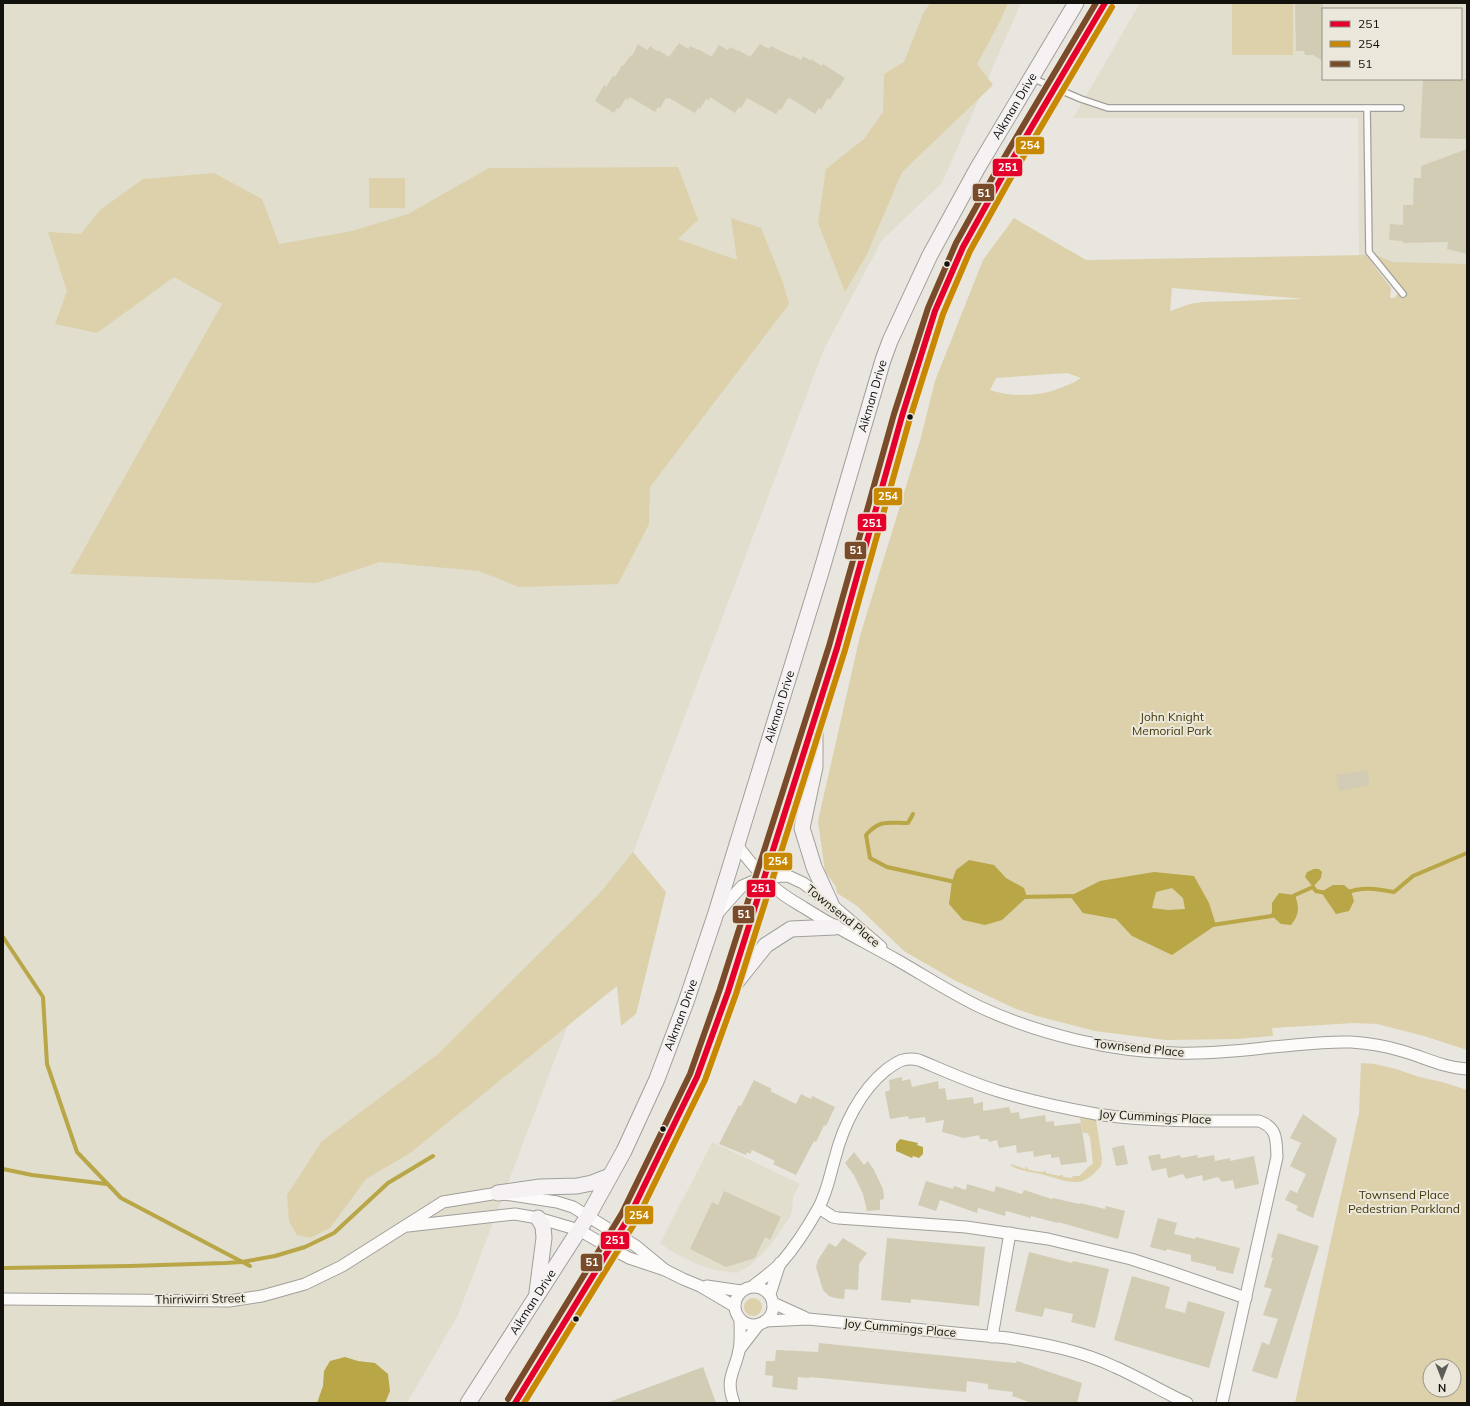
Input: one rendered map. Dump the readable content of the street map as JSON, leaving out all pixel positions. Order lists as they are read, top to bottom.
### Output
{
  "streets": {
    "main road": ["Aikman Drive"],
    "street": ["Townsend Place", "Joy Cummings Place", "Thirriwirri Street"]
  },
  "crossings": [
    ["Aikman Drive", "Townsend Place"],
    ["Aikman Drive", "Joy Cummings Place"],
    ["Aikman Drive", "Thirriwirri Street"],
    ["Joy Cummings Place", "Thirriwirri Street"]
  ],
  "parks": ["John Knight Memorial Park", "Townsend Place Pedestrian Parkland"],
  "lines": ["transit line 251", "transit line 51", "transit line 254"],
  "legend": ["251", "254", "51"],
  "north": "bottom"
}
